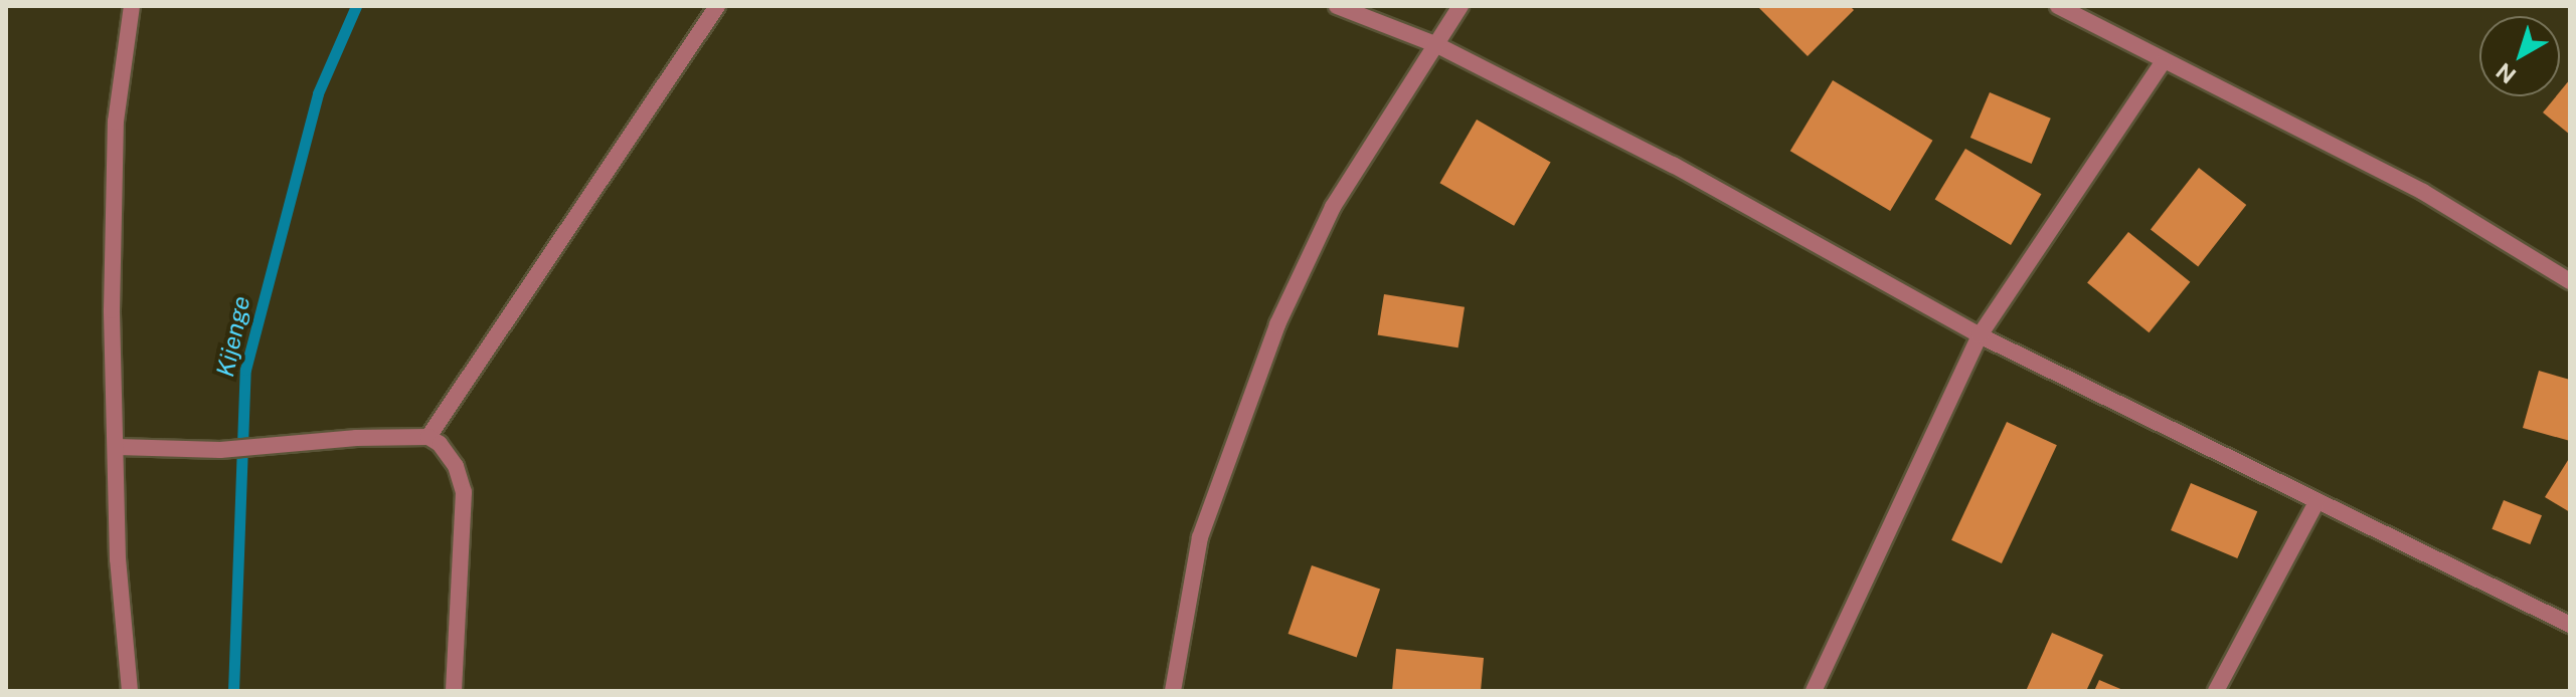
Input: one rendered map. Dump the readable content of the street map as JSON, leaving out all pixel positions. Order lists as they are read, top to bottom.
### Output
{
  "water": ["Kijenge"],
  "north": "bottom left"
}
